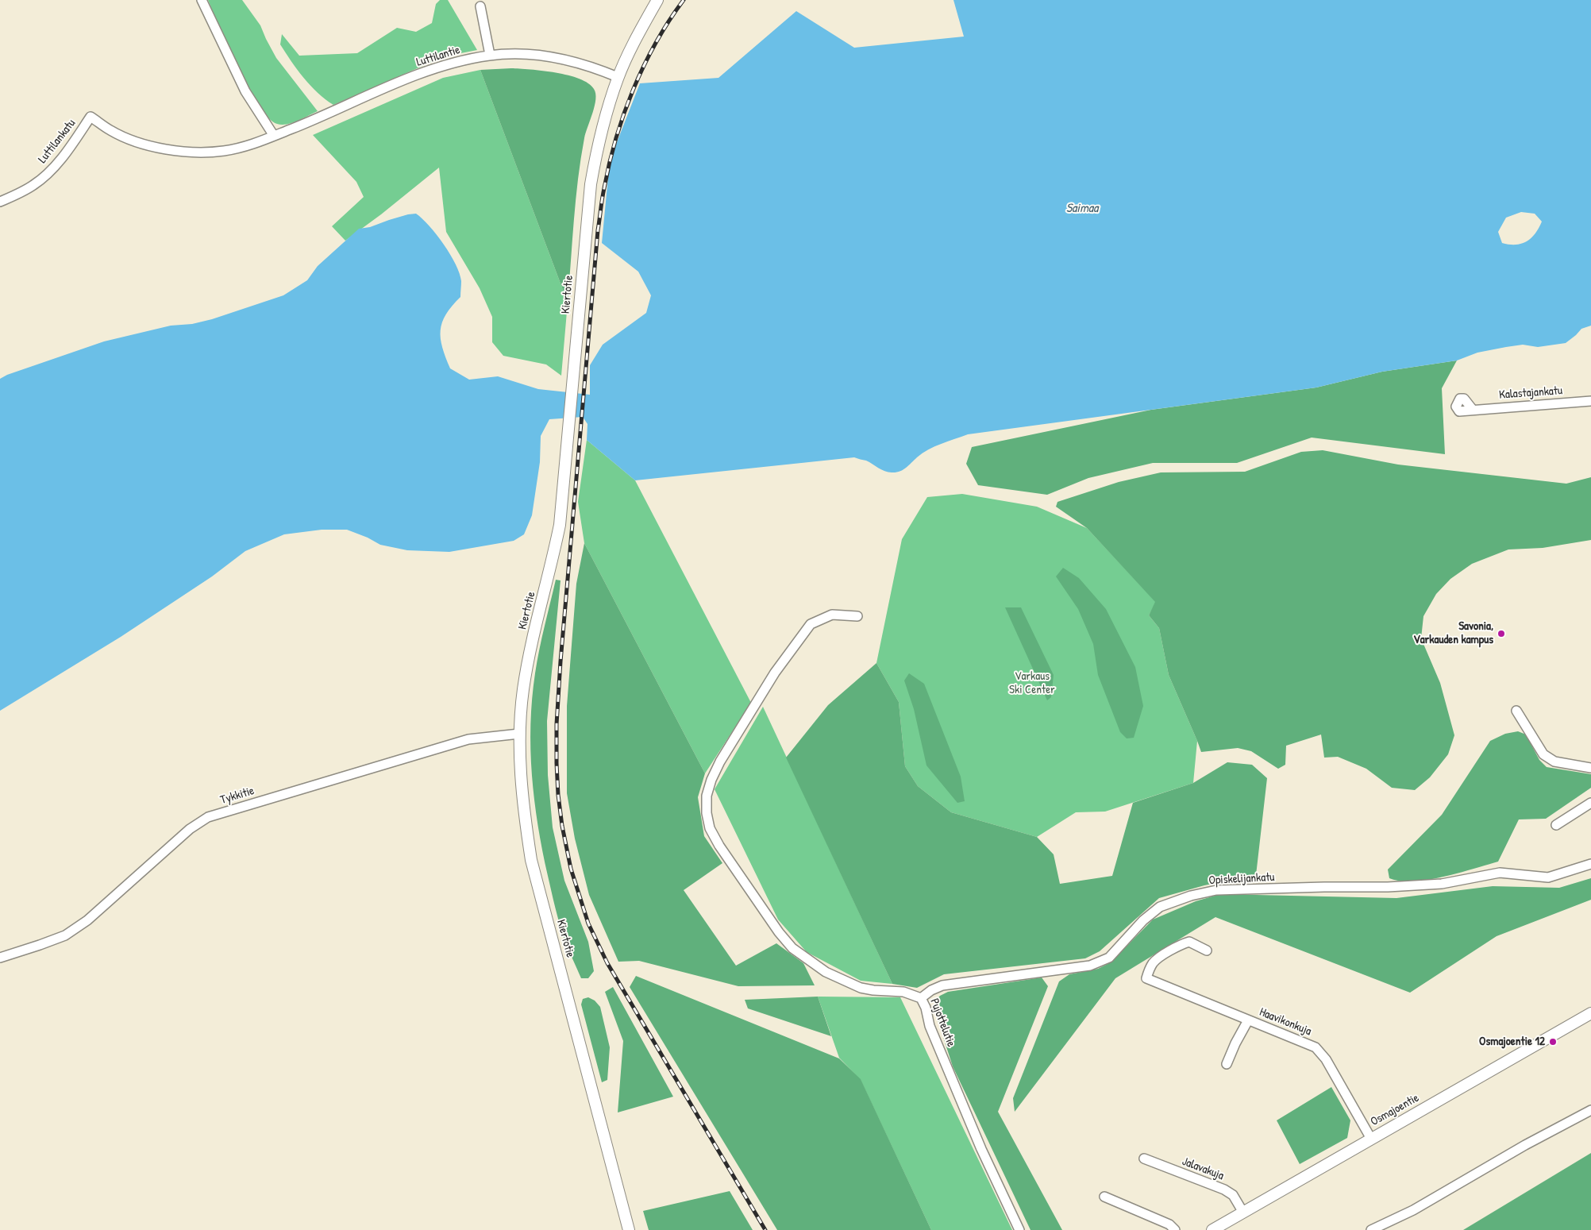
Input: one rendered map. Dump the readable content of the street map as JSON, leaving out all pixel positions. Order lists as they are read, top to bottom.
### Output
{
  "streets": {
    "street": [
      "Luttilantie",
      "Luttilankatu",
      "Kiertotie",
      "Kalastajankatu",
      "Tykkitie",
      "Opiskelijankatu",
      "Haavikonkuja",
      "Pujottelutie",
      "Osmajoentie",
      "Jalavakuja"
    ]
  },
  "crossings": [
    ["Luttilantie", "Luttilankatu"],
    ["Luttilantie", "Kiertotie"],
    ["Kiertotie", "Tykkitie"],
    ["Opiskelijankatu", "Pujottelutie"],
    ["Haavikonkuja", "Osmajoentie"],
    ["Osmajoentie", "Jalavakuja"]
  ],
  "water": ["Saimaa"],
  "parks": ["Varkaus Ski Center"],
  "places": ["Savonia, Varkauden kampus", "Osmajoentie 12"]
}
